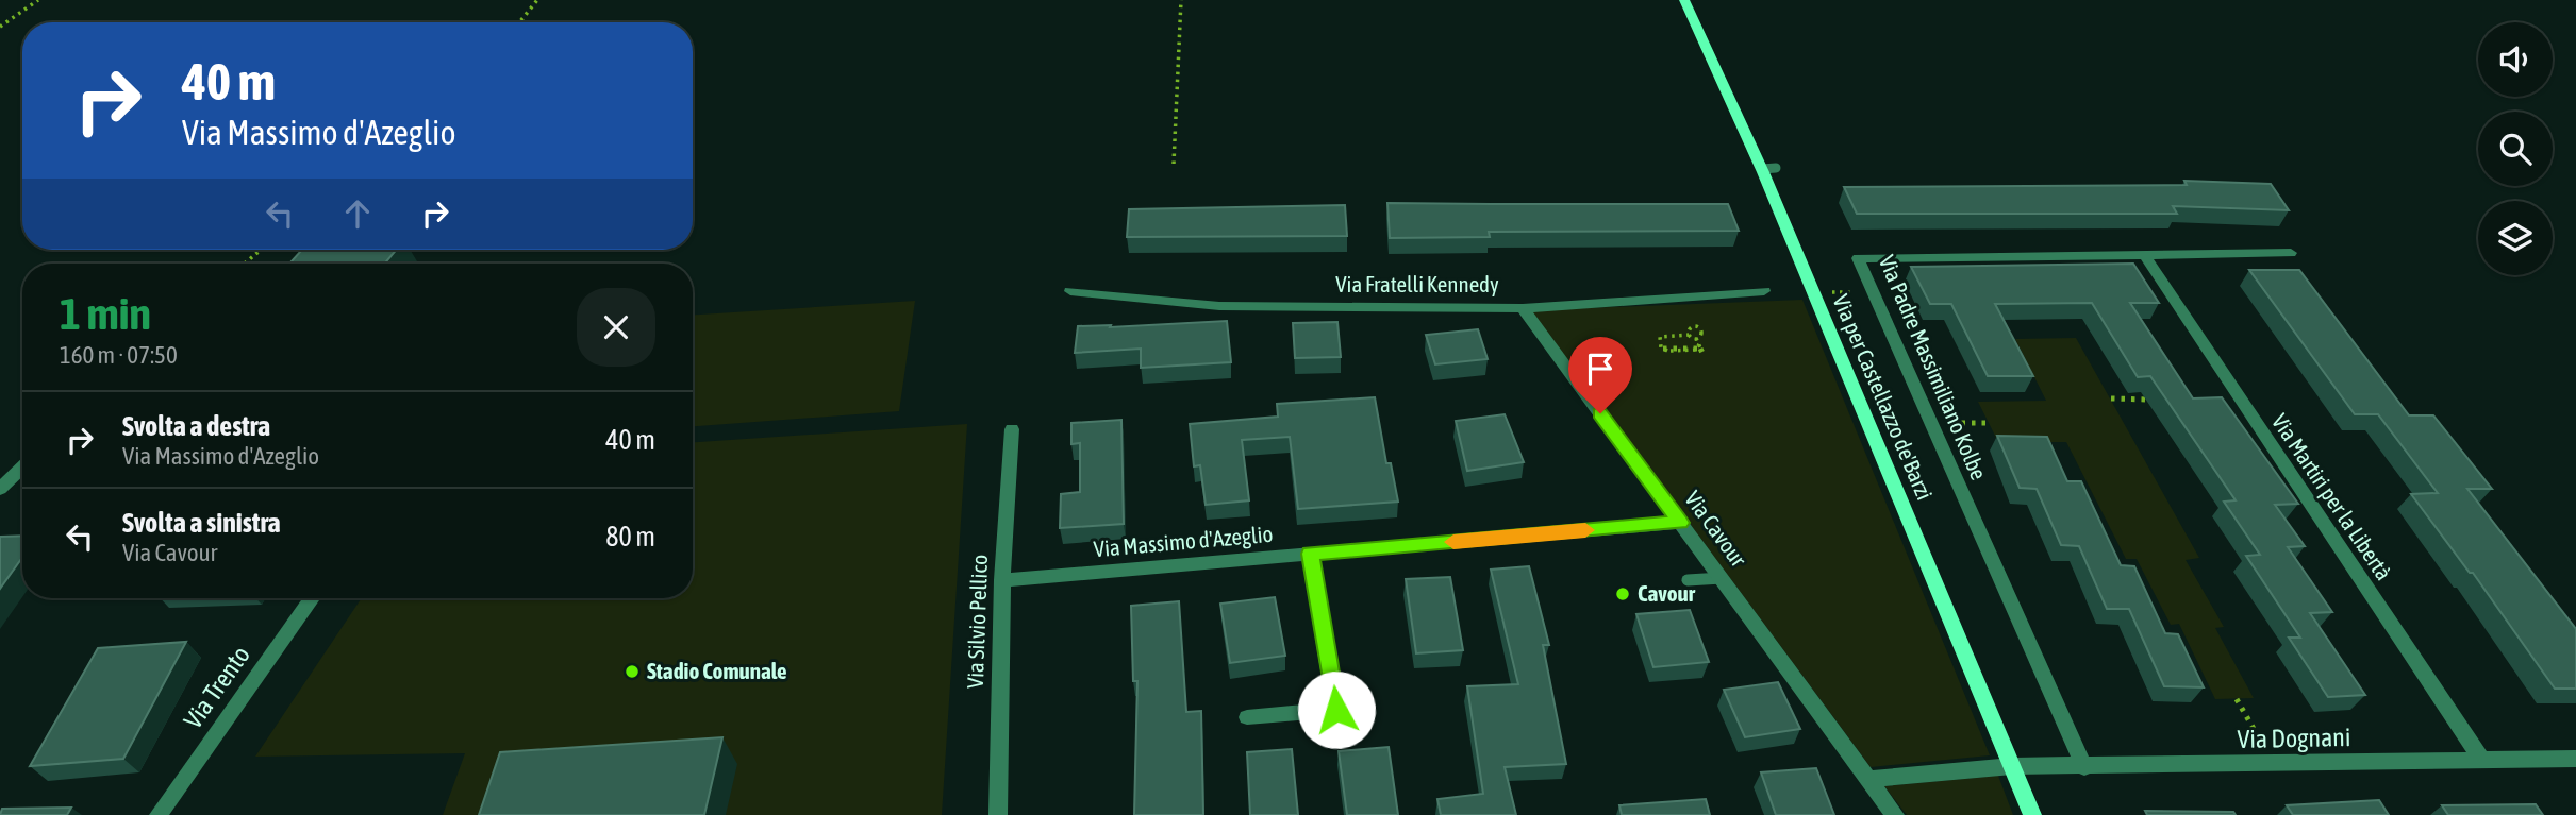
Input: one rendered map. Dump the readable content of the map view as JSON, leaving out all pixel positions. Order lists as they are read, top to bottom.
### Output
{
  "streets": {
    "street": [
      "Via Fratelli Kennedy",
      "Via Padre Massimiliano Kolbe",
      "Via per Castellazzo de'Barzi",
      "Via Martiri per la Libertà",
      "Via Cavour",
      "Via Massimo d'Azeglio",
      "Via Silvio Pellico",
      "Via Trento",
      "Via Dognani"
    ]
  },
  "crossings": [
    ["Via Fratelli Kennedy", "Via Cavour"],
    ["Via Padre Massimiliano Kolbe", "Via Martiri per la Libertà"],
    ["Via Padre Massimiliano Kolbe", "Via Dognani"],
    ["Via per Castellazzo de'Barzi", "Via Dognani"],
    ["Via Martiri per la Libertà", "Via Dognani"],
    ["Via Cavour", "Via Massimo d'Azeglio"],
    ["Via Massimo d'Azeglio", "Via Silvio Pellico"]
  ],
  "places": ["Cavour", "Stadio Comunale"],
  "page": {
    "turn": ["40 m", "Via Massimo d'Azeglio"],
    "heading": ["1 min", "160 m · 07:50"],
    "list": [
      {
        "name": "Svolta a destra",
        "note": "Via Massimo d'Azeglio",
        "value": "40 m"
      },
      {
        "name": "Svolta a sinistra",
        "note": "Via Cavour",
        "value": "80 m"
      }
    ]
  }
}
